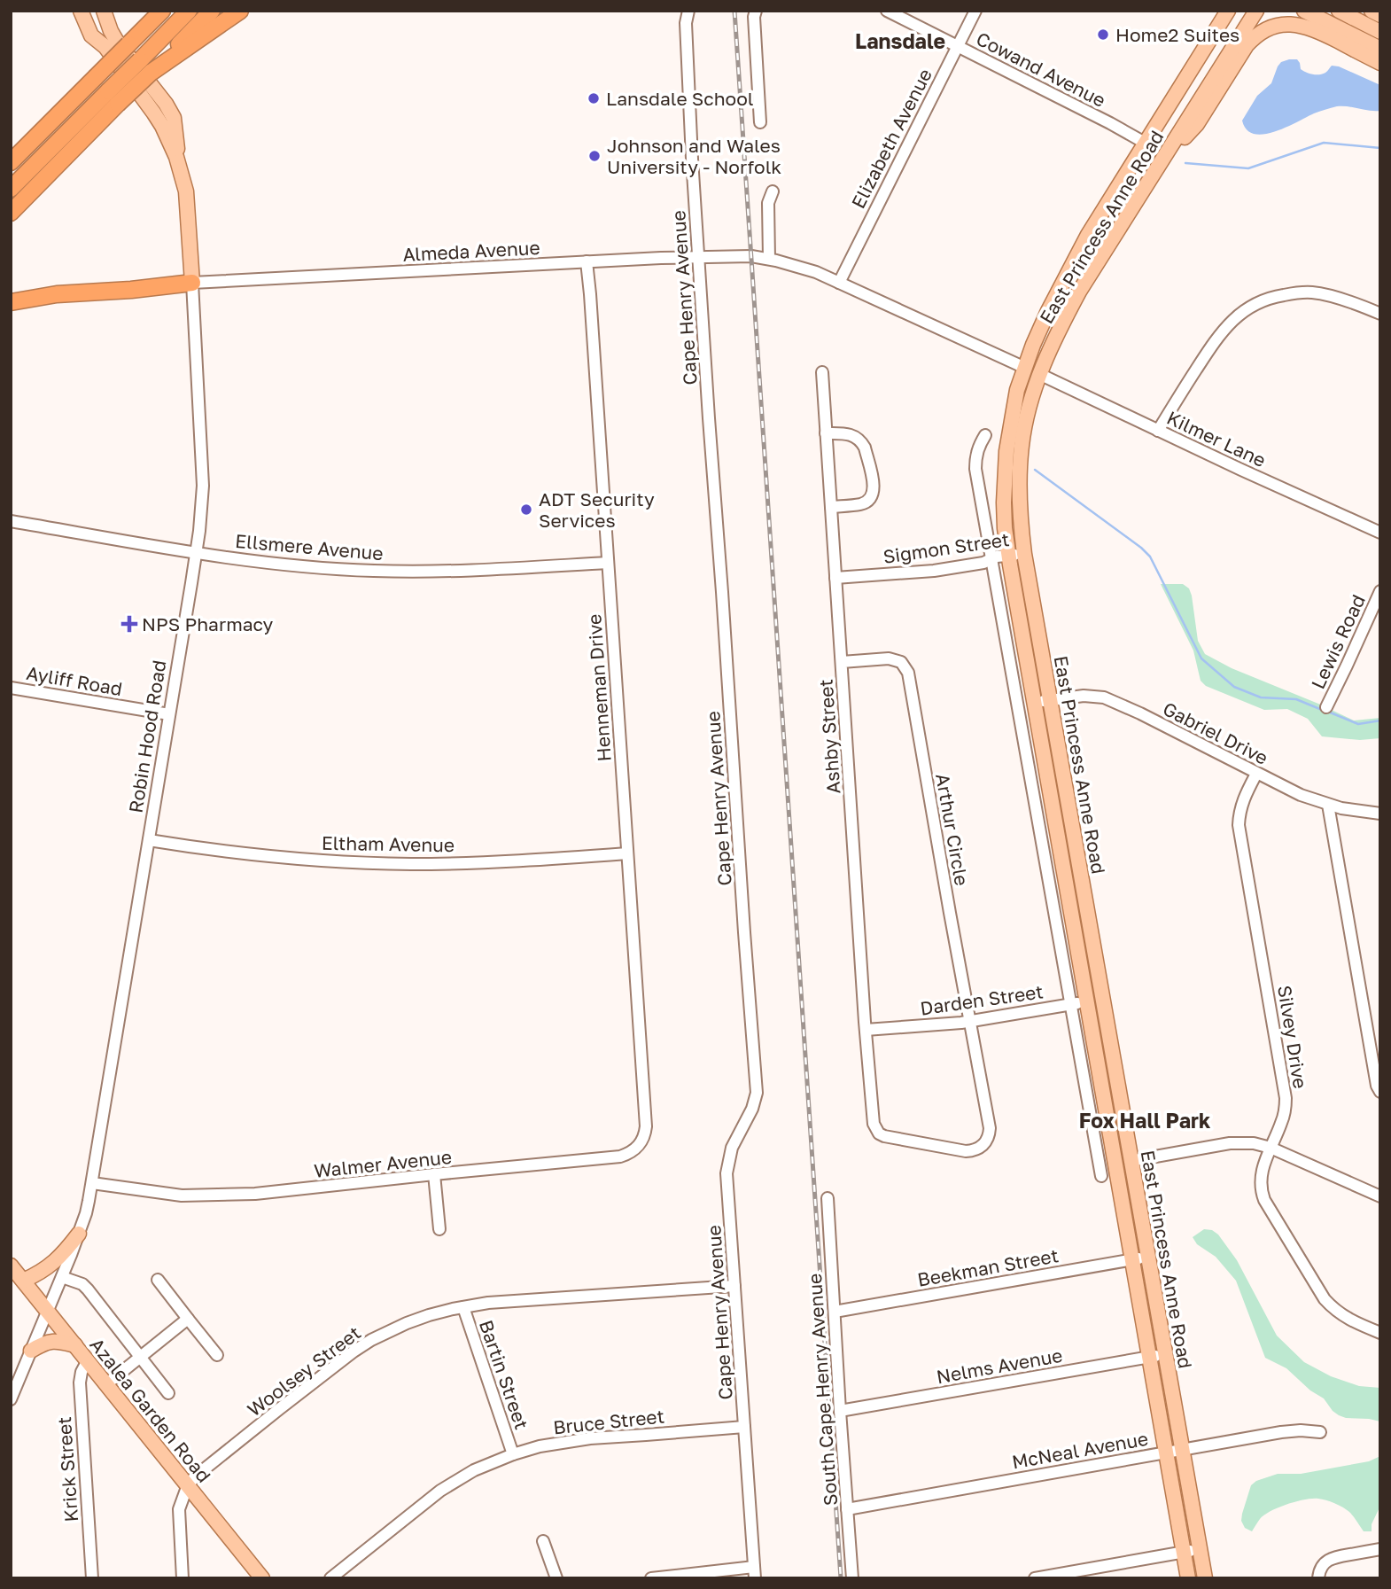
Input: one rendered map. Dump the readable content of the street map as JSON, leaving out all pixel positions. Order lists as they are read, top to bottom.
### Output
{
  "streets": {
    "main road": ["East Princess Anne Road", "Robin Hood Road", "Azalea Garden Road"],
    "street": [
      "Cowand Avenue",
      "Elizabeth Avenue",
      "Almeda Avenue",
      "Cape Henry Avenue",
      "Kilmer Lane",
      "Ellsmere Avenue",
      "Sigmon Street",
      "Lewis Road",
      "Ayliff Road",
      "Henneman Drive",
      "Gabriel Drive",
      "Ashby Street",
      "Arthur Circle",
      "Eltham Avenue",
      "Darden Street",
      "Silvey Drive",
      "Walmer Avenue",
      "Beekman Street",
      "Nelms Avenue",
      "Woolsey Street",
      "Bartin Street",
      "South Cape Henry Avenue",
      "Bruce Street",
      "McNeal Avenue",
      "Krick Street"
    ]
  },
  "crossings": [
    ["Cowand Avenue", "Elizabeth Avenue"],
    ["Cowand Avenue", "East Princess Anne Road"],
    ["Elizabeth Avenue", "Kilmer Lane"],
    ["East Princess Anne Road", "Kilmer Lane"],
    ["East Princess Anne Road", "Sigmon Street"],
    ["East Princess Anne Road", "Gabriel Drive"],
    ["East Princess Anne Road", "Darden Street"],
    ["East Princess Anne Road", "Beekman Street"],
    ["East Princess Anne Road", "Nelms Avenue"],
    ["East Princess Anne Road", "McNeal Avenue"],
    ["Almeda Avenue", "Cape Henry Avenue"],
    ["Almeda Avenue", "Kilmer Lane"],
    ["Almeda Avenue", "Henneman Drive"],
    ["Almeda Avenue", "Robin Hood Road"],
    ["Cape Henry Avenue", "Woolsey Street"],
    ["Cape Henry Avenue", "Bruce Street"],
    ["Ellsmere Avenue", "Henneman Drive"],
    ["Ellsmere Avenue", "Robin Hood Road"],
    ["Sigmon Street", "Ashby Street"],
    ["Ayliff Road", "Robin Hood Road"],
    ["Henneman Drive", "Eltham Avenue"],
    ["Henneman Drive", "Walmer Avenue"],
    ["Gabriel Drive", "Silvey Drive"],
    ["Robin Hood Road", "Eltham Avenue"],
    ["Robin Hood Road", "Walmer Avenue"],
    ["Robin Hood Road", "Azalea Garden Road"],
    ["Ashby Street", "Arthur Circle"],
    ["Ashby Street", "Darden Street"],
    ["Arthur Circle", "Darden Street"],
    ["Beekman Street", "South Cape Henry Avenue"],
    ["Nelms Avenue", "South Cape Henry Avenue"],
    ["Woolsey Street", "Bartin Street"],
    ["Woolsey Street", "Azalea Garden Road"],
    ["Bartin Street", "Bruce Street"],
    ["South Cape Henry Avenue", "McNeal Avenue"],
    ["Azalea Garden Road", "Krick Street"]
  ],
  "districts": ["Lansdale", "Fox Hall Park"],
  "places": {
    "other": [
      "Home2 Suites",
      "Lansdale School",
      "Johnson and Wales University - Norfolk",
      "ADT Security Services"
    ],
    "health": ["NPS Pharmacy"]
  }
}
